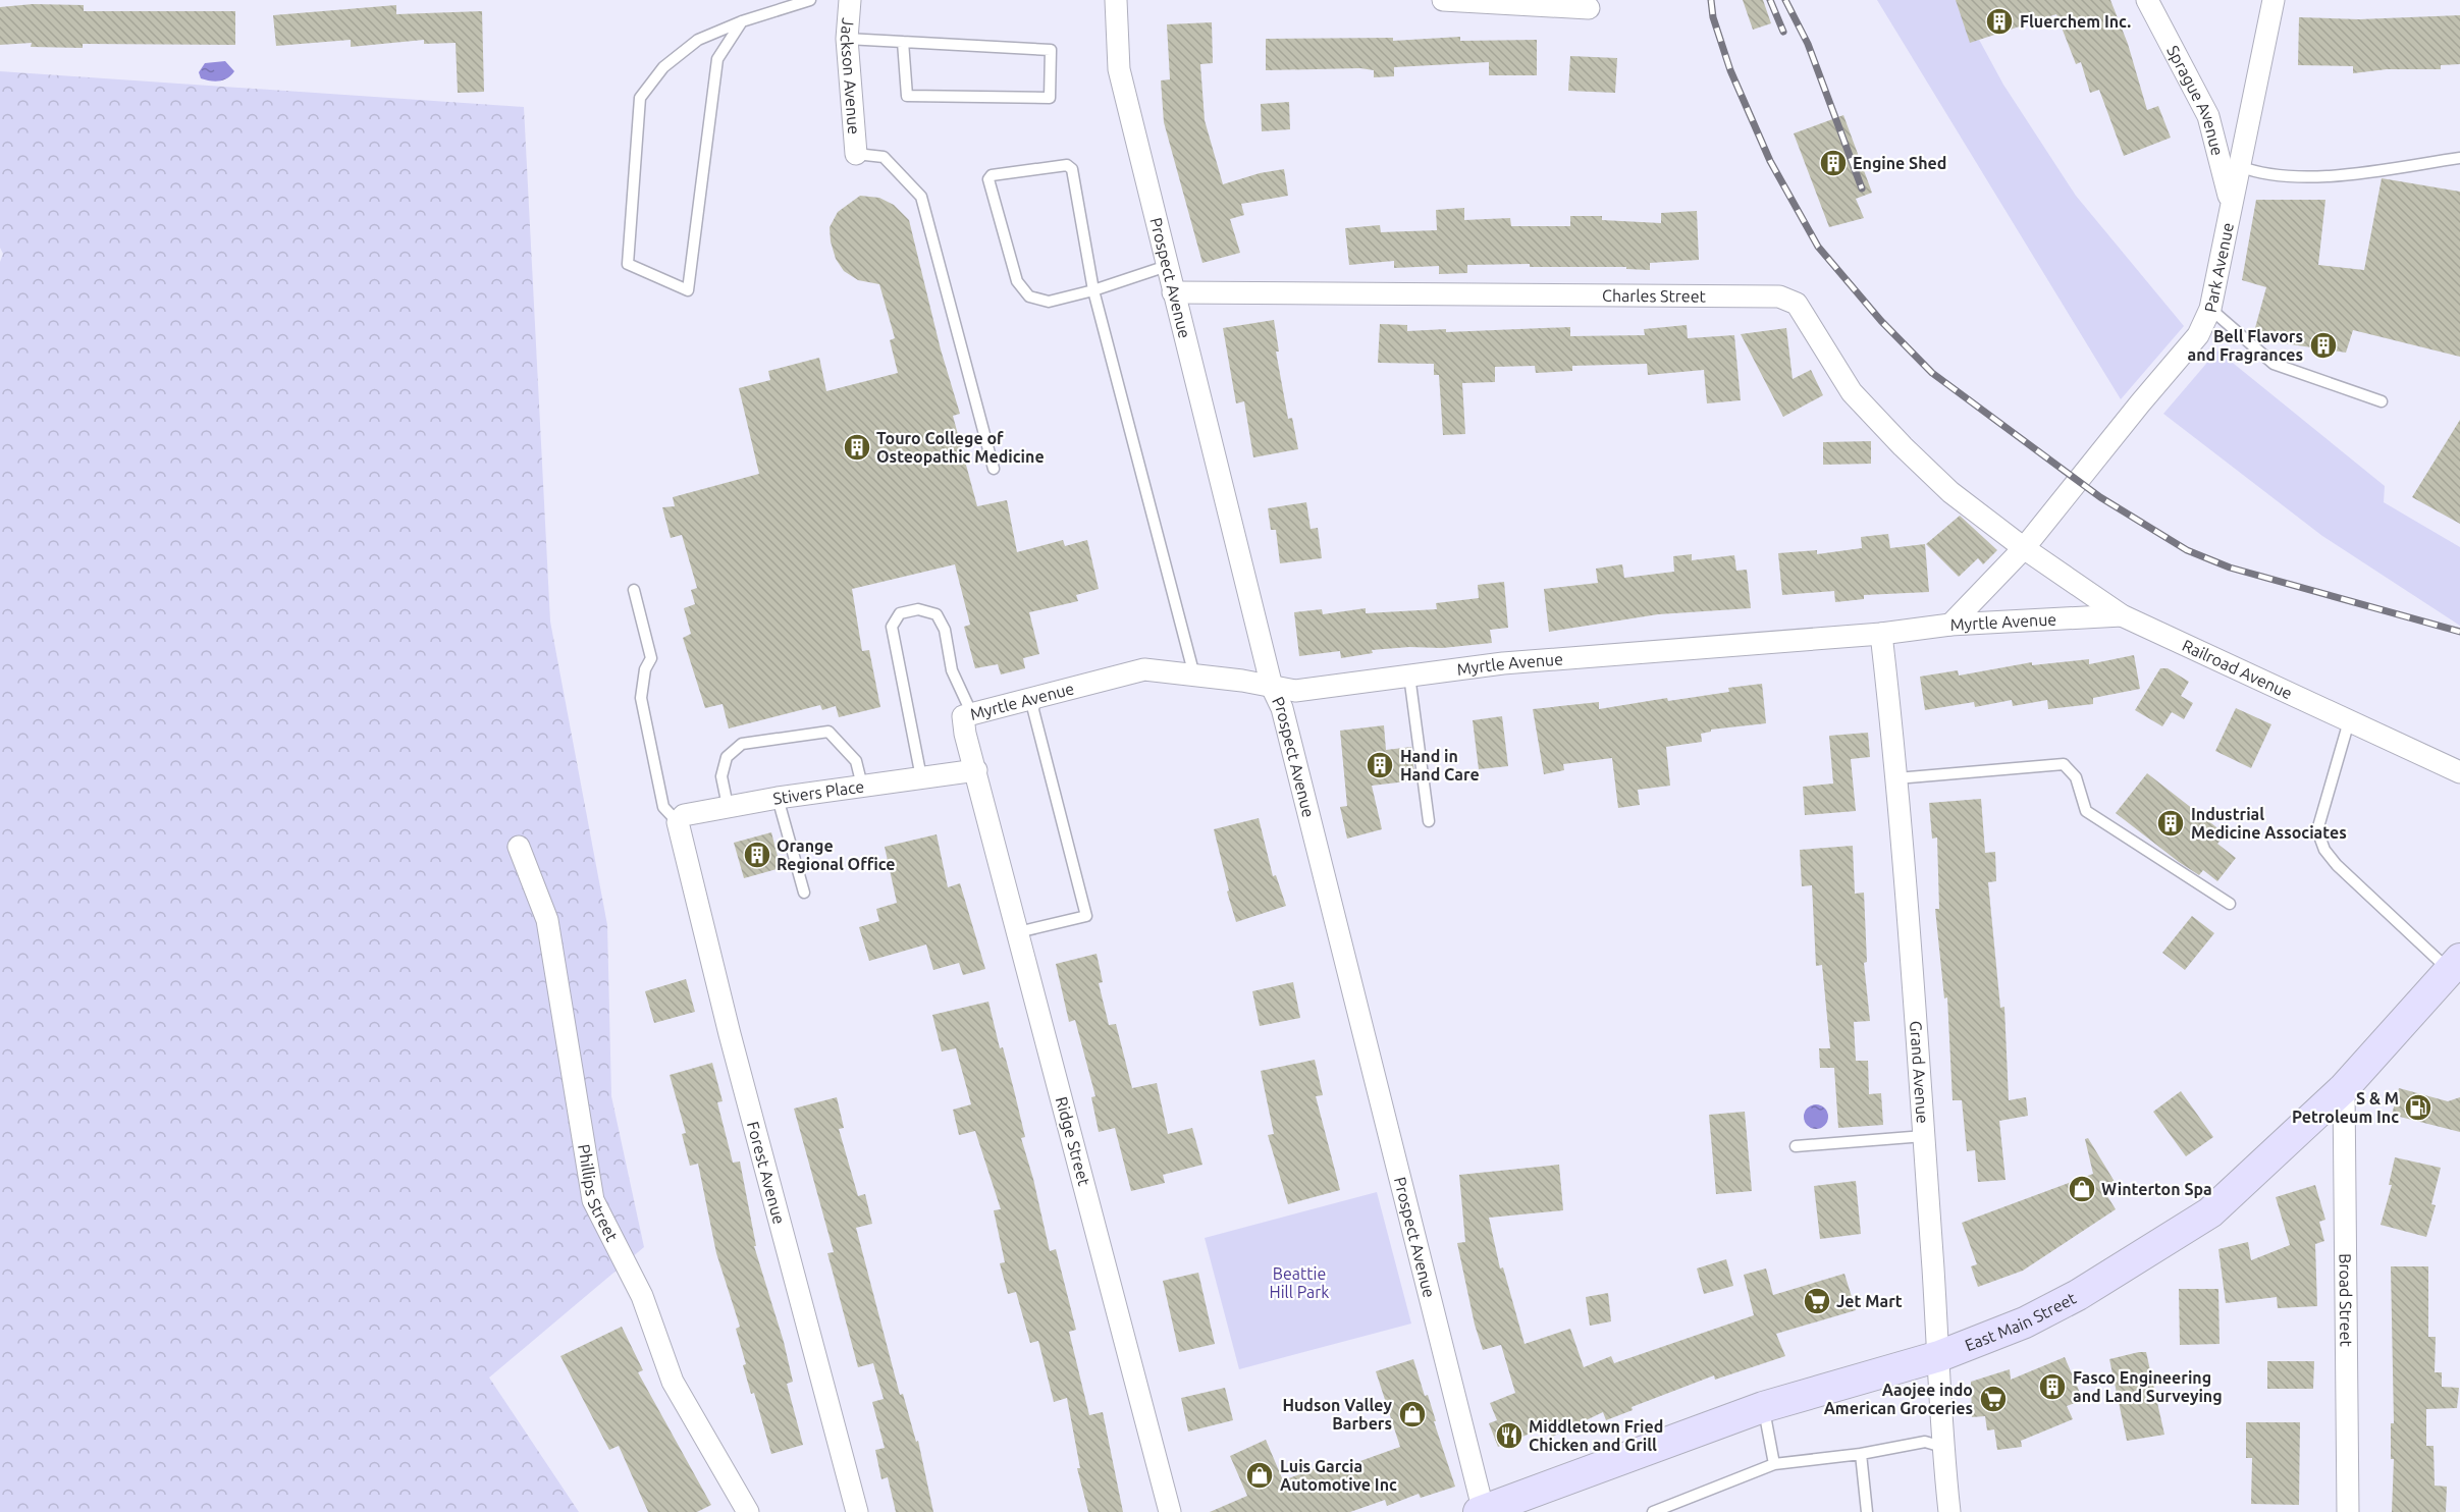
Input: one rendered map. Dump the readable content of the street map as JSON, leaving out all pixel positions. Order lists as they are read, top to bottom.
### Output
{
  "streets": {
    "main road": ["East Main Street"],
    "street": [
      "Jackson Avenue",
      "Sprague Avenue",
      "Park Avenue",
      "Prospect Avenue",
      "Charles Street",
      "Myrtle Avenue",
      "Railroad Avenue",
      "Stivers Place",
      "Grand Avenue",
      "Ridge Street",
      "Forest Avenue",
      "Phillips Street",
      "Broad Street"
    ]
  },
  "crossings": [
    ["Sprague Avenue", "Park Avenue"],
    ["Park Avenue", "Charles Street"],
    ["Park Avenue", "Railroad Avenue"],
    ["Prospect Avenue", "Charles Street"],
    ["Prospect Avenue", "Myrtle Avenue"],
    ["Prospect Avenue", "East Main Street"],
    ["Charles Street", "Railroad Avenue"],
    ["Myrtle Avenue", "Railroad Avenue"],
    ["Myrtle Avenue", "Stivers Place"],
    ["Myrtle Avenue", "Grand Avenue"],
    ["Myrtle Avenue", "Ridge Street"],
    ["Stivers Place", "Ridge Street"],
    ["Stivers Place", "Forest Avenue"],
    ["Grand Avenue", "East Main Street"],
    ["Broad Street", "East Main Street"]
  ],
  "parks": ["Beattie Hill Park"],
  "places": {
    "building": [
      "Fluerchem Inc.",
      "Engine Shed",
      "Bell Flavors and Fragrances",
      "Touro College of Osteopathic Medicine",
      "Hand in Hand Care",
      "Industrial Medicine Associates",
      "Orange Regional Office",
      "Fasco Engineering and Land Surveying"
    ],
    "fuel station": ["S & M Petroleum Inc"],
    "shop": ["Winterton Spa", "Hudson Valley Barbers", "Luis Garcia Automotive Inc"],
    "supermarket": ["Jet Mart", "Aaojee indo American Groceries"],
    "restaurant": ["Middletown Fried Chicken and Grill"]
  }
}
